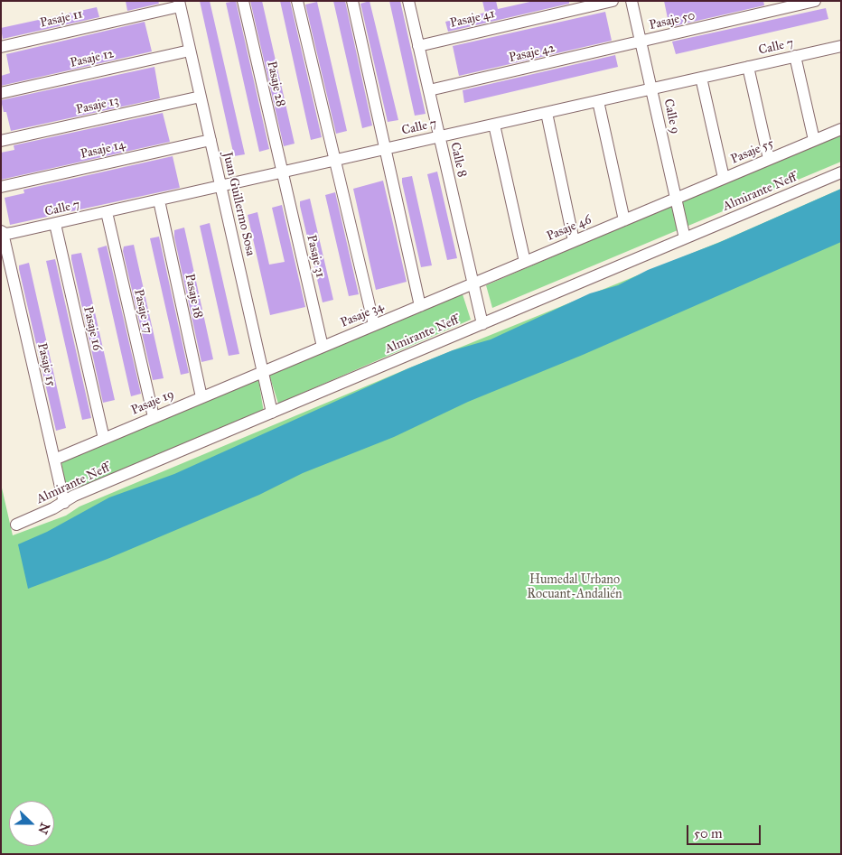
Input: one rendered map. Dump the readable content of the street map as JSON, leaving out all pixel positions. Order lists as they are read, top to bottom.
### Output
{
  "streets": {
    "street": [
      "Pasaje 11",
      "Pasaje 41",
      "Pasaje 50",
      "Calle 7",
      "Pasaje 42",
      "Pasaje 12",
      "Pasaje 28",
      "Pasaje 13",
      "Calle 9",
      "Pasaje 14",
      "Pasaje 55",
      "Calle 8",
      "Almirante Neff",
      "Juan Guillermo Sosa",
      "Pasaje 46",
      "Pasaje 31",
      "Pasaje 18",
      "Pasaje 17",
      "Pasaje 34",
      "Pasaje 16",
      "Pasaje 15",
      "Pasaje 19"
    ]
  },
  "crossings": [
    ["Pasaje 11", "Juan Guillermo Sosa"],
    ["Pasaje 41", "Calle 8"],
    ["Pasaje 50", "Pasaje 42"],
    ["Pasaje 50", "Calle 9"],
    ["Calle 7", "Pasaje 28"],
    ["Calle 7", "Calle 9"],
    ["Calle 7", "Calle 8"],
    ["Calle 7", "Juan Guillermo Sosa"],
    ["Calle 7", "Pasaje 31"],
    ["Calle 7", "Pasaje 18"],
    ["Calle 7", "Pasaje 17"],
    ["Calle 7", "Pasaje 16"],
    ["Calle 7", "Pasaje 15"],
    ["Pasaje 42", "Calle 9"],
    ["Pasaje 42", "Calle 8"],
    ["Pasaje 12", "Juan Guillermo Sosa"],
    ["Pasaje 28", "Pasaje 31"],
    ["Pasaje 13", "Juan Guillermo Sosa"],
    ["Calle 9", "Pasaje 55"],
    ["Calle 9", "Almirante Neff"],
    ["Calle 9", "Pasaje 46"],
    ["Pasaje 14", "Juan Guillermo Sosa"],
    ["Pasaje 55", "Pasaje 46"],
    ["Calle 8", "Almirante Neff"],
    ["Calle 8", "Pasaje 46"],
    ["Calle 8", "Pasaje 34"],
    ["Almirante Neff", "Juan Guillermo Sosa"],
    ["Almirante Neff", "Pasaje 15"],
    ["Juan Guillermo Sosa", "Pasaje 34"],
    ["Juan Guillermo Sosa", "Pasaje 19"],
    ["Pasaje 46", "Pasaje 34"],
    ["Pasaje 31", "Pasaje 34"],
    ["Pasaje 18", "Pasaje 19"],
    ["Pasaje 17", "Pasaje 19"],
    ["Pasaje 34", "Pasaje 19"],
    ["Pasaje 16", "Pasaje 19"],
    ["Pasaje 15", "Pasaje 19"]
  ],
  "parks": ["Humedal Urbano Rocuant-Andalién"],
  "scale_bar": "50 m",
  "north": "right"
}
